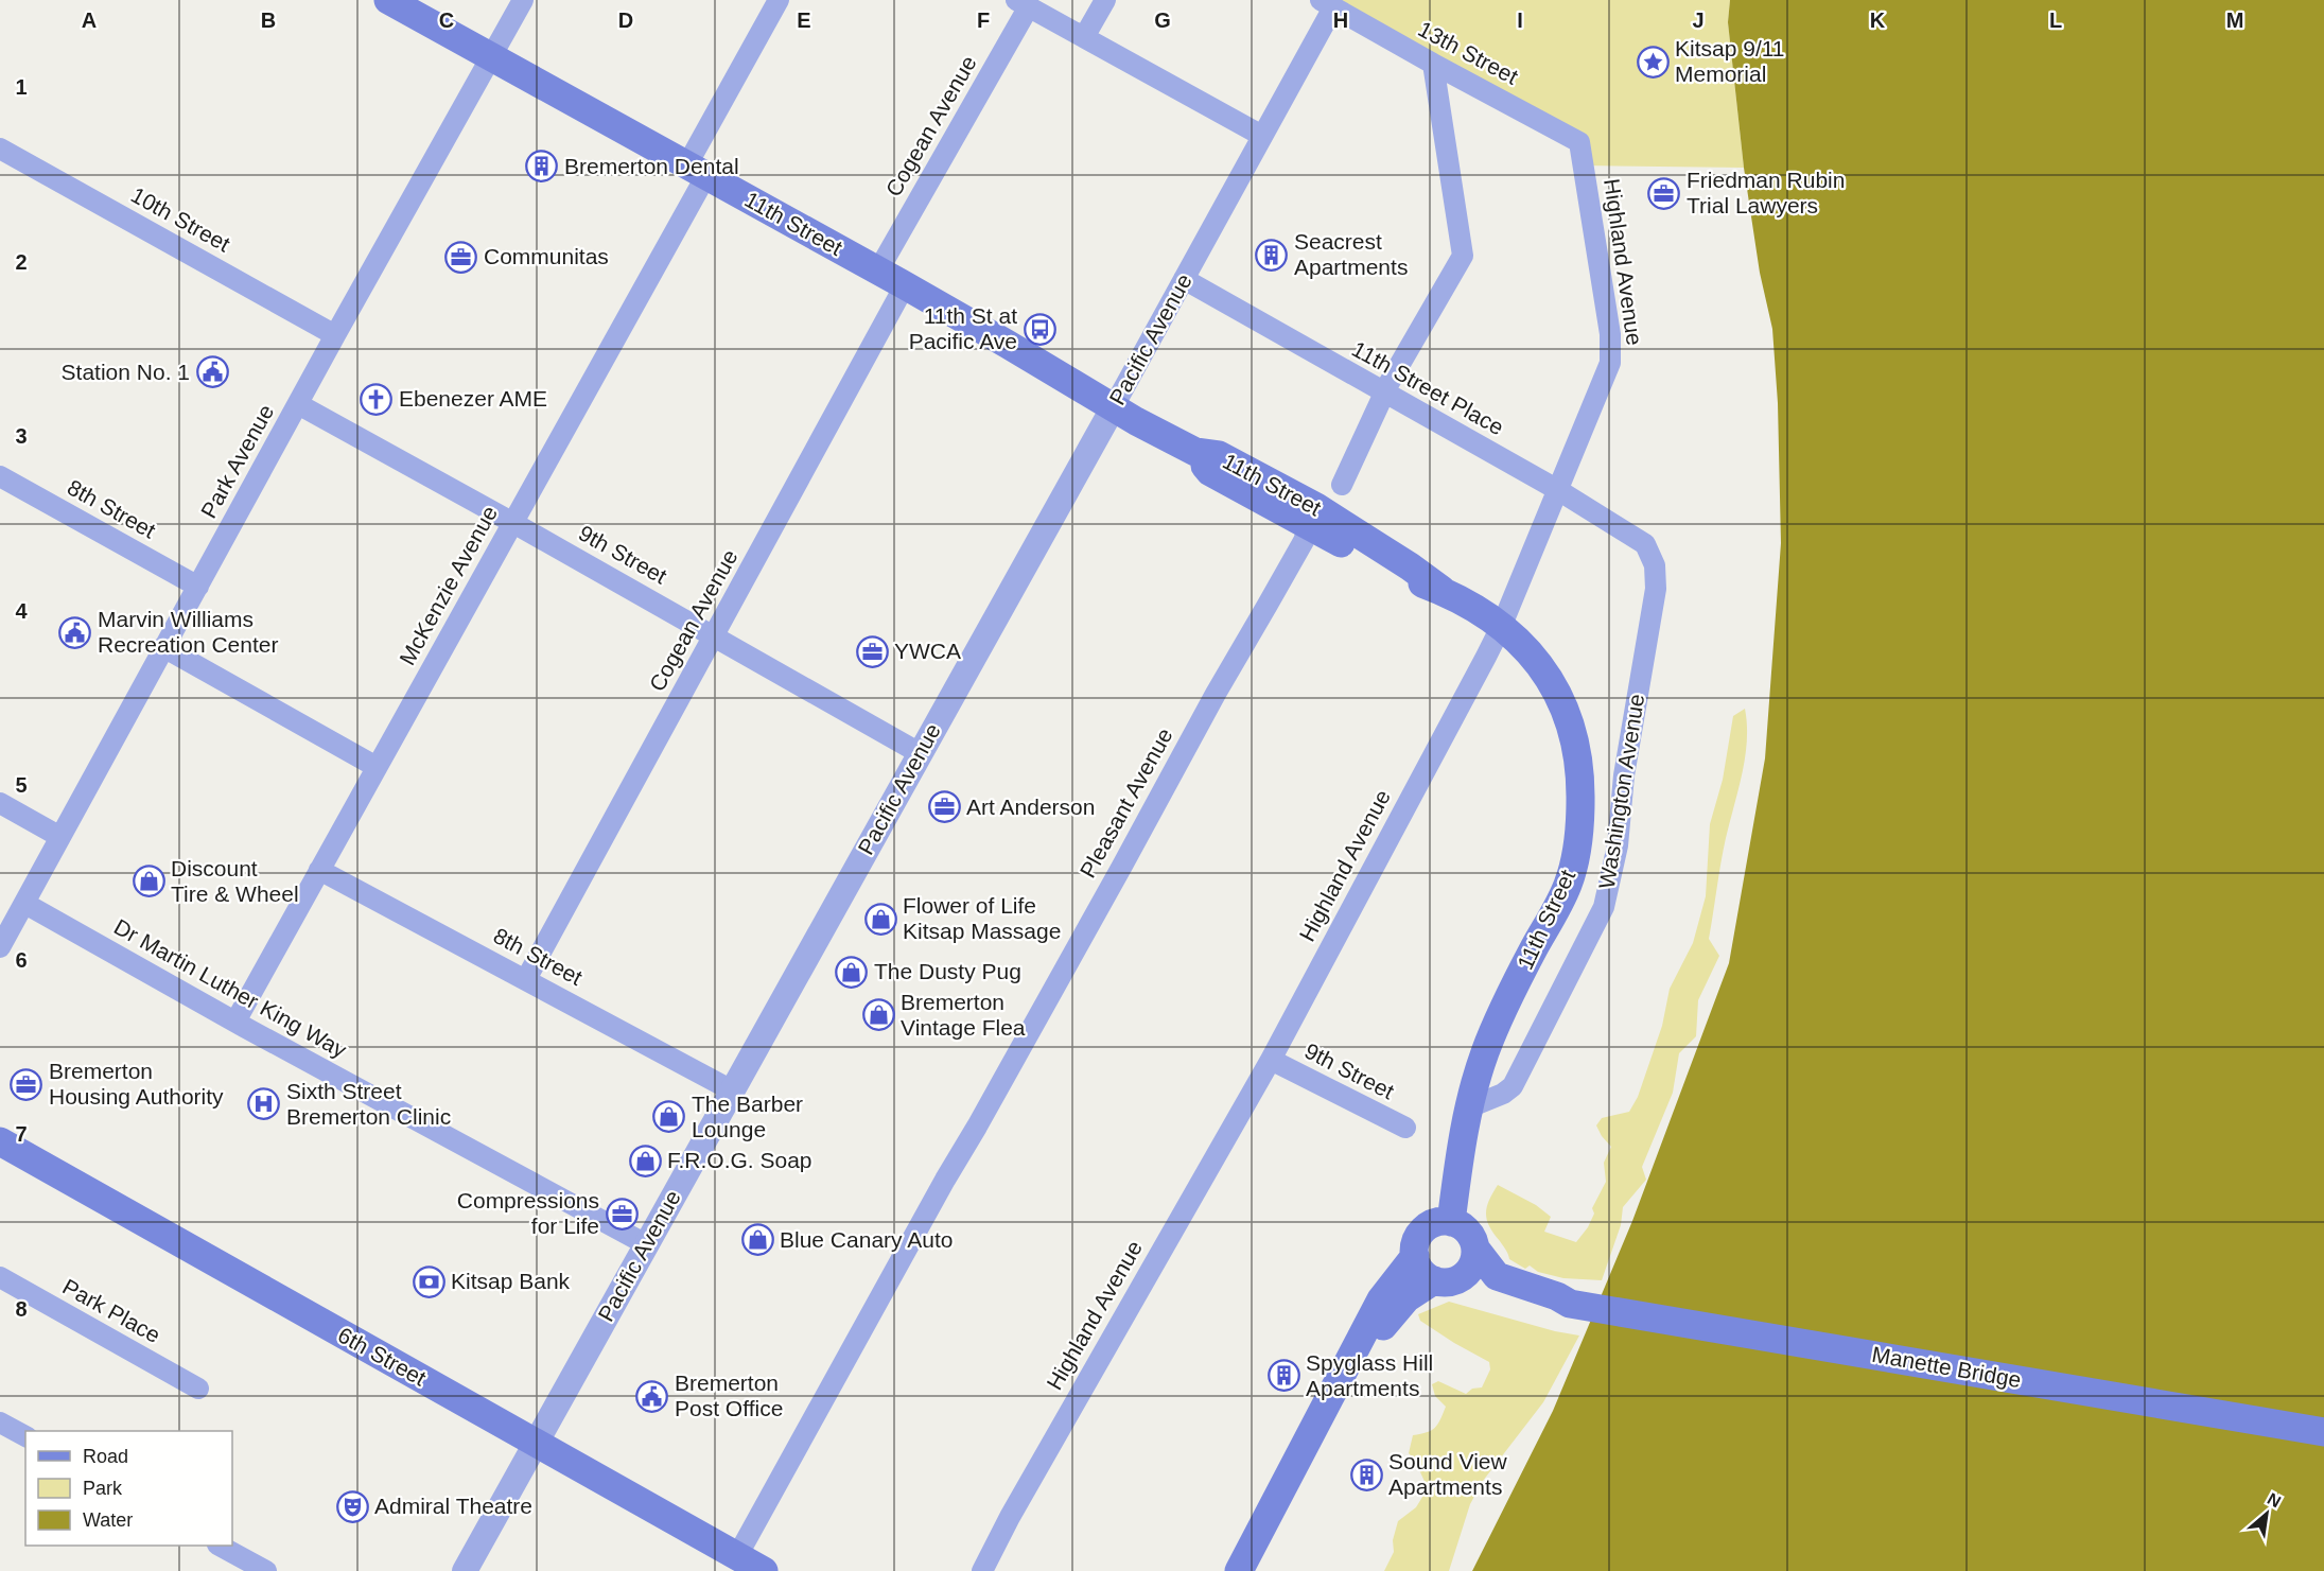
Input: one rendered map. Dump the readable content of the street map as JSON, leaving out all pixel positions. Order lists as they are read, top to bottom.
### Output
{
  "streets": {
    "main road": ["11th Street", "6th Street", "Manette Bridge"],
    "street": [
      "13th Street",
      "Cogean Avenue",
      "10th Street",
      "Highland Avenue",
      "Pacific Avenue",
      "11th Street Place",
      "Park Avenue",
      "8th Street",
      "9th Street",
      "McKenzie Avenue",
      "Washington Avenue",
      "Pleasant Avenue",
      "Dr Martin Luther King Way",
      "Park Place"
    ]
  },
  "crossings": [
    ["13th Street", "Highland Avenue"],
    ["13th Street", "Pacific Avenue"],
    ["Cogean Avenue", "11th Street"],
    ["Cogean Avenue", "8th Street"],
    ["Cogean Avenue", "9th Street"],
    ["10th Street", "Park Avenue"],
    ["11th Street", "Highland Avenue"],
    ["11th Street", "Pacific Avenue"],
    ["11th Street", "Park Avenue"],
    ["11th Street", "McKenzie Avenue"],
    ["11th Street", "Washington Avenue"],
    ["11th Street", "Pleasant Avenue"],
    ["Highland Avenue", "11th Street Place"],
    ["Highland Avenue", "9th Street"],
    ["Pacific Avenue", "11th Street Place"],
    ["Pacific Avenue", "8th Street"],
    ["Pacific Avenue", "9th Street"],
    ["Pacific Avenue", "Dr Martin Luther King Way"],
    ["Pacific Avenue", "6th Street"],
    ["11th Street Place", "Washington Avenue"],
    ["Park Avenue", "8th Street"],
    ["Park Avenue", "9th Street"],
    ["Park Avenue", "Dr Martin Luther King Way"],
    ["8th Street", "McKenzie Avenue"],
    ["9th Street", "McKenzie Avenue"],
    ["McKenzie Avenue", "Dr Martin Luther King Way"],
    ["Pleasant Avenue", "6th Street"]
  ],
  "places": {
    "place": ["Kitsap 9/11 Memorial"],
    "building": [
      "Bremerton Dental",
      "Seacrest Apartments",
      "Spyglass Hill Apartments",
      "Sound View Apartments"
    ],
    "office": [
      "Friedman Rubin Trial Lawyers",
      "Communitas",
      "YWCA",
      "Art Anderson",
      "Bremerton Housing Authority",
      "Compressions for Life"
    ],
    "bus stop": ["11th St at Pacific Ave"],
    "public building": ["Station No. 1", "Marvin Williams Recreation Center", "Bremerton Post Office"],
    "church": ["Ebenezer AME"],
    "shop": [
      "Discount Tire & Wheel",
      "Flower of Life Kitsap Massage",
      "The Dusty Pug",
      "Bremerton Vintage Flea",
      "The Barber Lounge",
      "F.R.O.G. Soap",
      "Blue Canary Auto"
    ],
    "hospital": ["Sixth Street Bremerton Clinic"],
    "bank": ["Kitsap Bank"],
    "theatre": ["Admiral Theatre"]
  },
  "legend": ["Road", "Park", "Water"],
  "north": "top right",
  "grid": {
    "columns": [
      "A",
      "B",
      "C",
      "D",
      "E",
      "F",
      "G",
      "H",
      "I",
      "J",
      "K",
      "L",
      "M"
    ],
    "rows": [
      "1",
      "2",
      "3",
      "4",
      "5",
      "6",
      "7",
      "8"
    ]
  }
}
